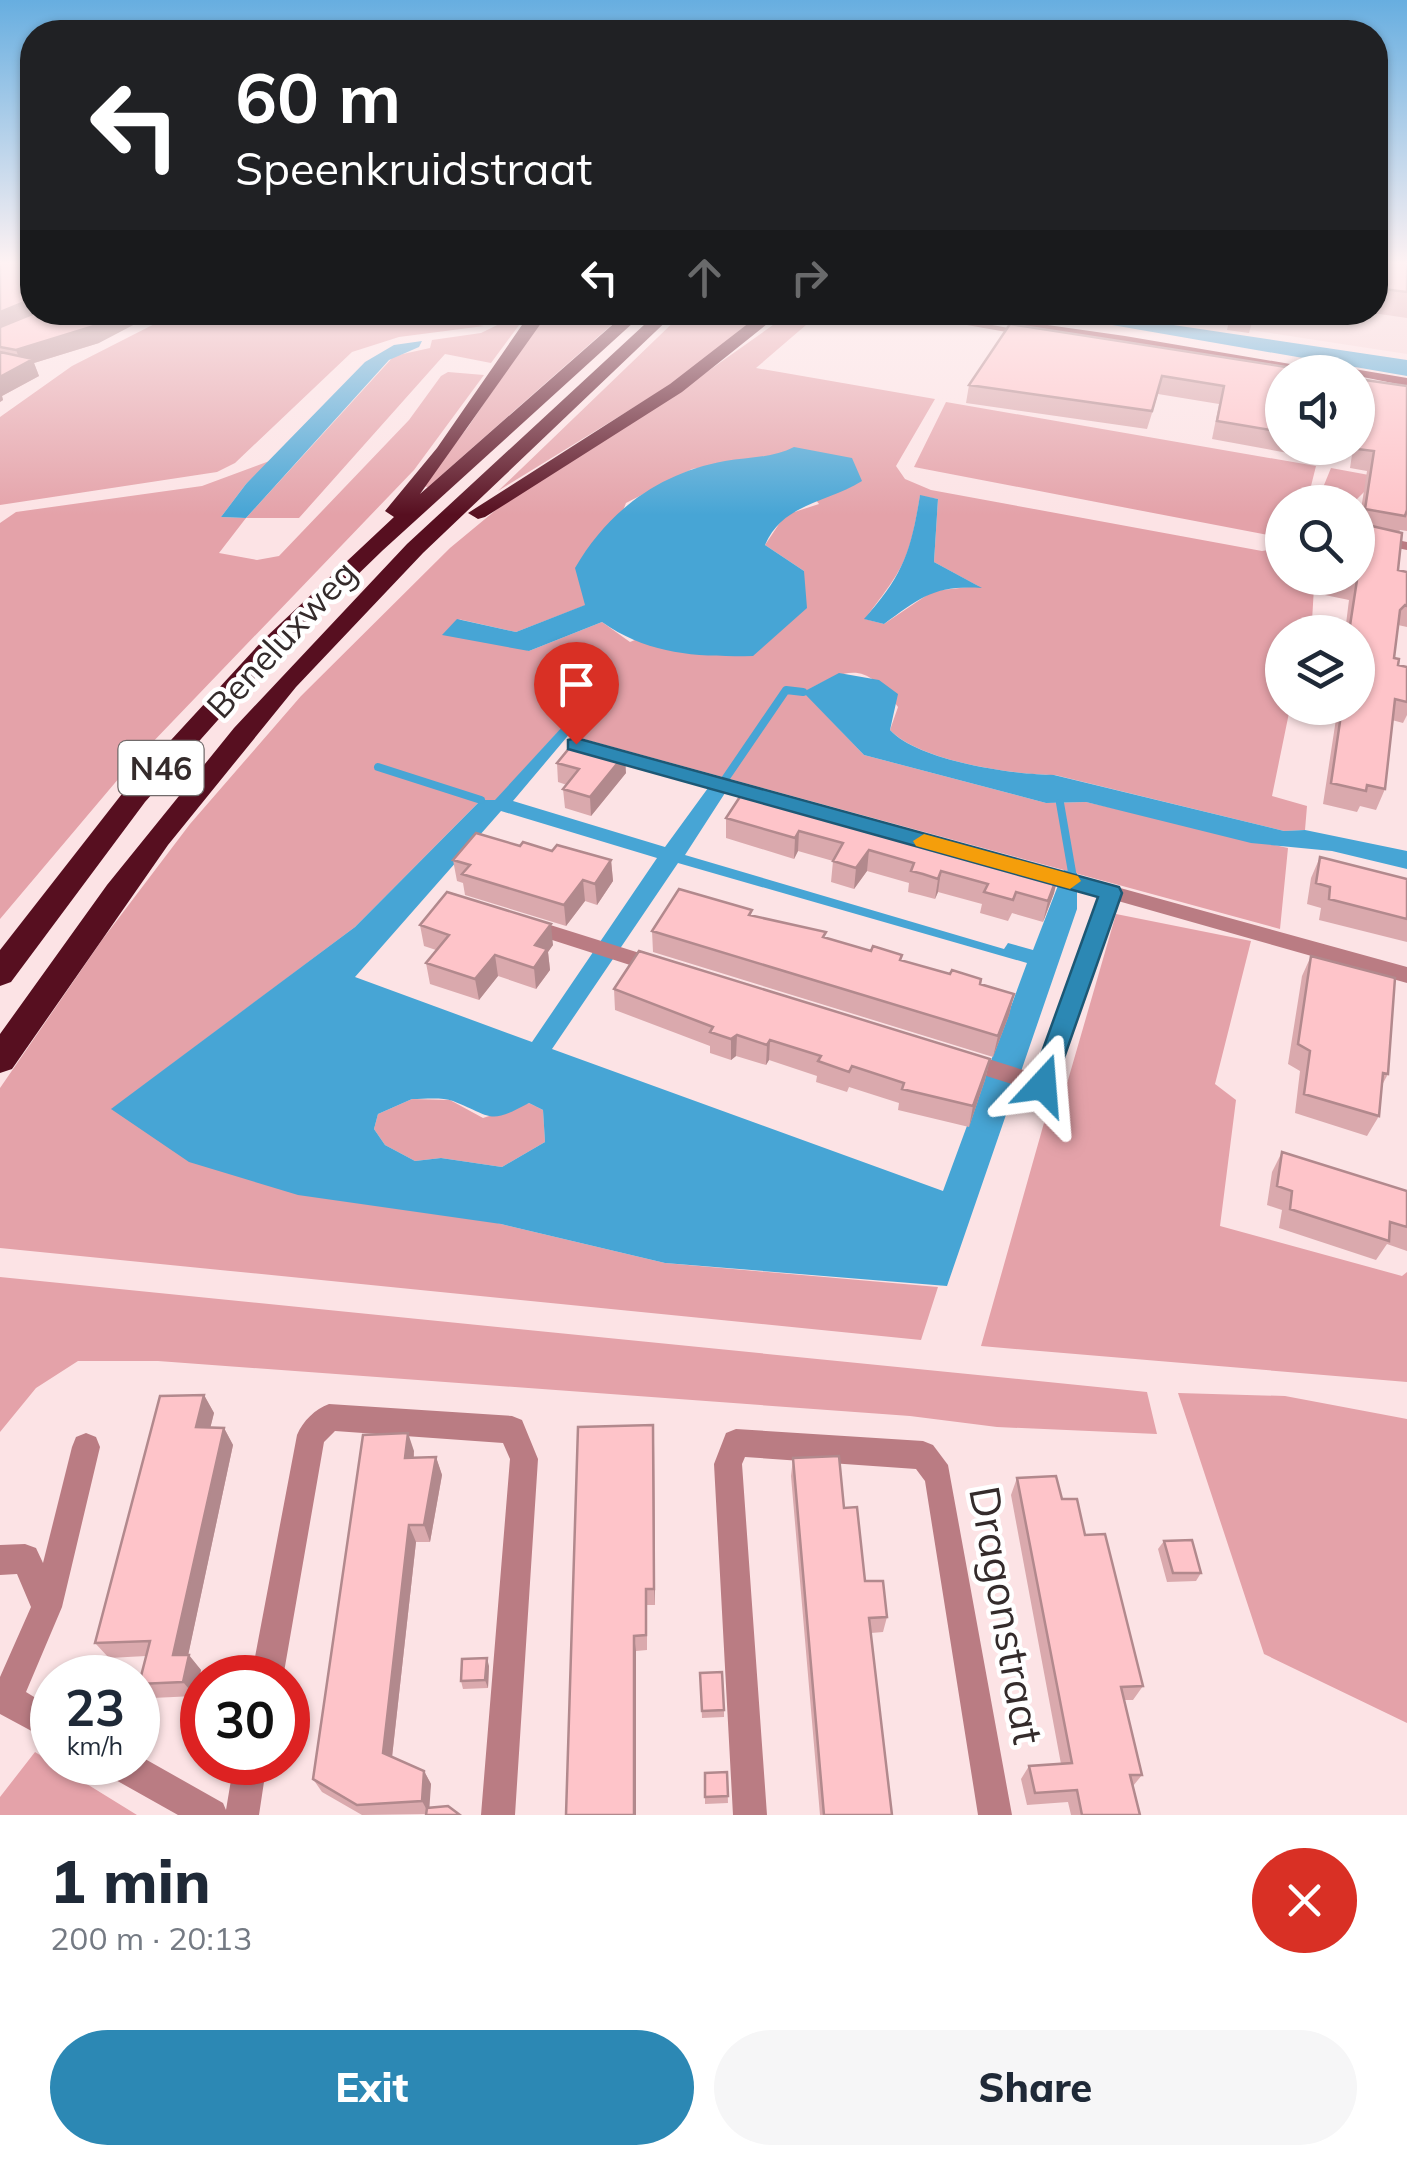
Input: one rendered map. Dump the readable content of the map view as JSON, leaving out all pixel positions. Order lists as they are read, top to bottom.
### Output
{
  "streets": {
    "highway": ["Beneluxweg", "N46"],
    "street": ["Dragonstraat"]
  },
  "crossings": [
    ["Beneluxweg", "N46"]
  ],
  "page": {
    "turn": ["60 m", "Speenkruidstraat"],
    "speed": "23 km/h",
    "limit": "30",
    "heading": ["1 min", "200 m · 20:13"],
    "buttons": ["Exit", "Share"]
  }
}
